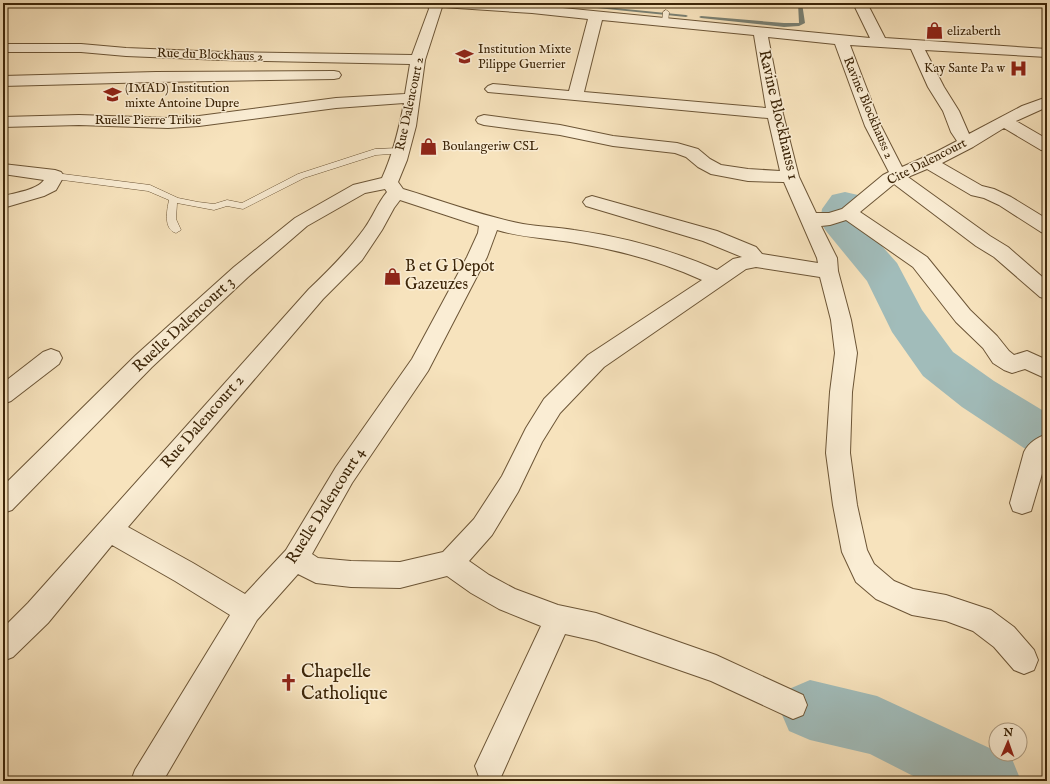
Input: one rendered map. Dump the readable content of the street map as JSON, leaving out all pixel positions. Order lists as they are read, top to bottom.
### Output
{
  "streets": {
    "street": [
      "Rue du Blockhaus 2",
      "Rue Dalencourt 2",
      "Ravine Blockhauss 2",
      "Ravine Blockhauss 1",
      "Ruelle Pierre Tribie",
      "Cite Dalencourt",
      "Ruelle Dalencourt 3",
      "Ruelle Dalencourt 4"
    ]
  },
  "crossings": [
    ["Rue du Blockhaus 2", "Rue Dalencourt 2"],
    ["Rue Dalencourt 2", "Ruelle Pierre Tribie"],
    ["Rue Dalencourt 2", "Ruelle Dalencourt 3"],
    ["Ravine Blockhauss 2", "Cite Dalencourt"],
    ["Ravine Blockhauss 1", "Cite Dalencourt"]
  ],
  "places": {
    "shop": ["elizaberth", "Boulangeriw CSL", "B et G Depot Gazeuzes"],
    "school or university": ["Institution Mixte Pilippe Guerrier", "(IMAD) Institution mixte Antoine Dupre"],
    "hospital": ["Kay Sante Pa w"],
    "church": ["Chapelle Catholique"]
  },
  "north": "top"
}
